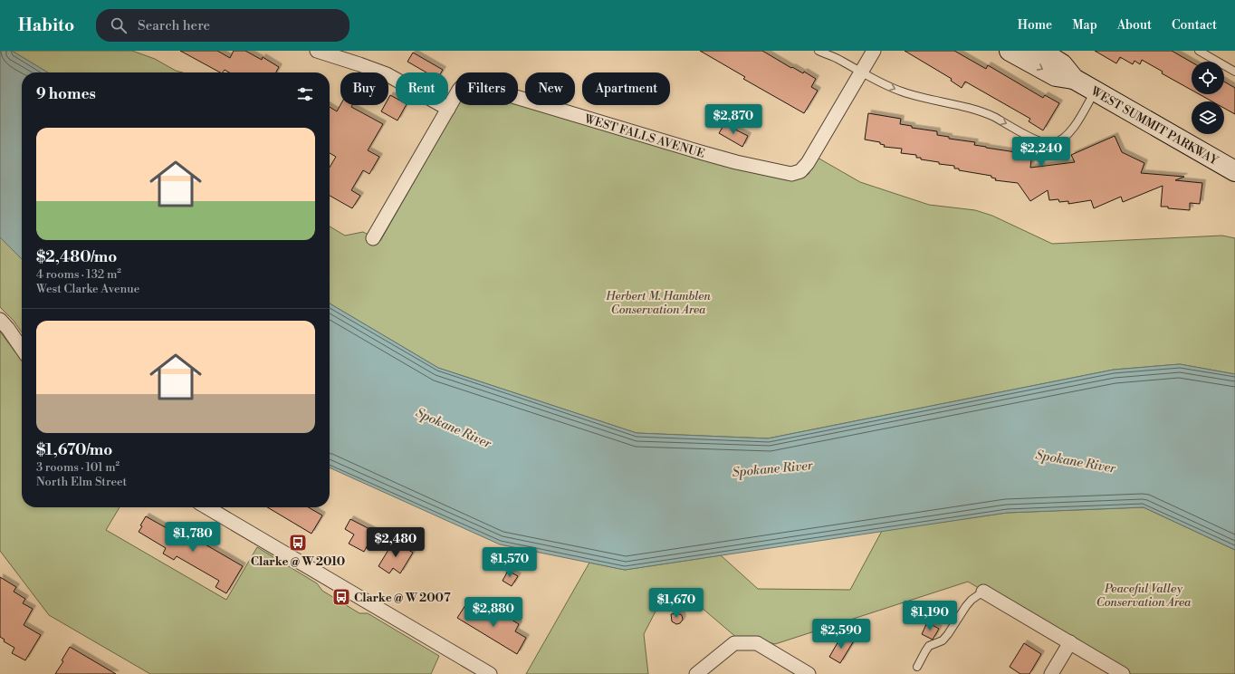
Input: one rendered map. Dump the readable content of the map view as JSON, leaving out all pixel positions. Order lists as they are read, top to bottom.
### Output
{
  "streets": {
    "street": ["WEST SUMMIT PARKWAY", "WEST FALLS AVENUE"]
  },
  "water": ["Spokane River"],
  "parks": ["Herbert M. Hamblen Conservation Area", "Peaceful Valley Conservation Area"],
  "places": {
    "bus stop": ["Clarke @ W 2010", "Clarke @ W 2007"]
  },
  "page": {
    "header": "Habito",
    "search": "Search here",
    "nav": [
      "Home",
      "Map",
      "About",
      "Contact"
    ],
    "chip": [
      "Buy",
      "Rent",
      "Filters",
      "New",
      "Apartment"
    ],
    "heading": "9 homes",
    "price": [
      "$2,870",
      "$2,240",
      "$1,780",
      "$2,480",
      "$1,570",
      "$1,670",
      "$2,880",
      "$1,190",
      "$2,590"
    ],
    "list": [
      {
        "name": "$2,480/mo",
        "note": "4 rooms · 132 m² · West Clarke Avenue"
      },
      {
        "name": "$1,670/mo",
        "note": "3 rooms · 101 m² · North Elm Street"
      }
    ]
  }
}
